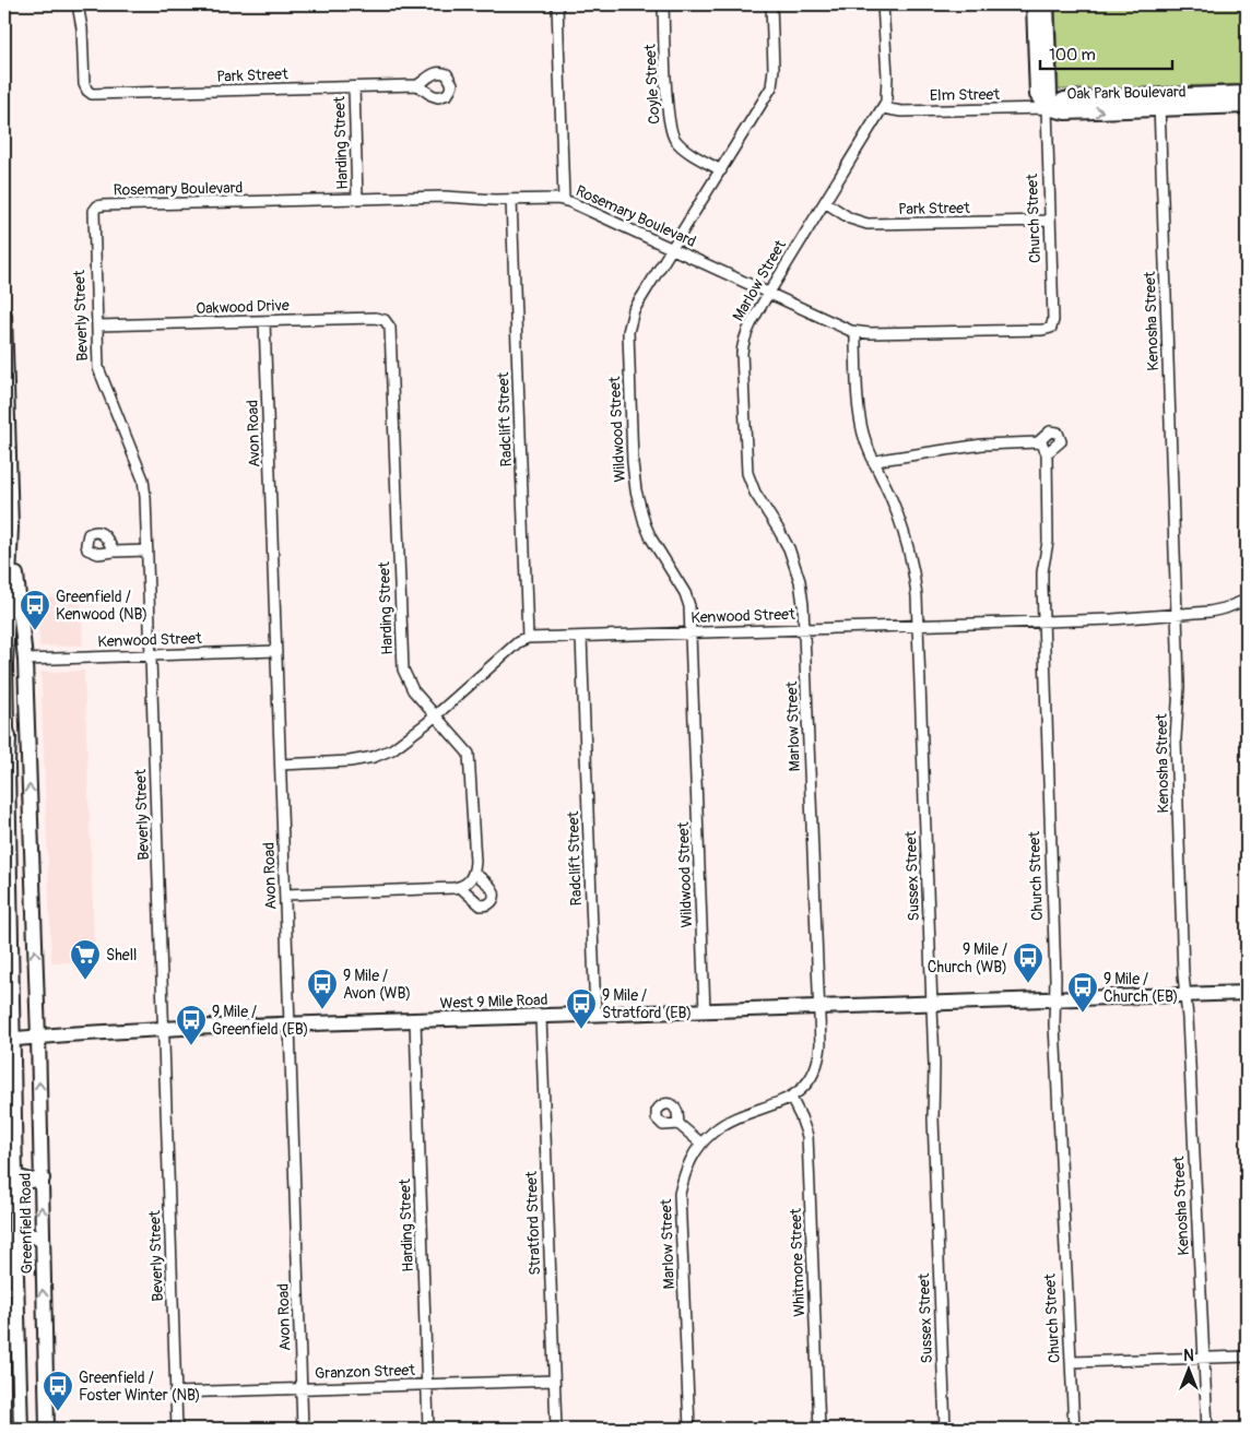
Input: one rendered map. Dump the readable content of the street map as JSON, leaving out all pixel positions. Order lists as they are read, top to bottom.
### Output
{
  "streets": {
    "main road": [
      "Oak Park Boulevard",
      "Church Street",
      "West 9 Mile Road",
      "Greenfield Road"
    ],
    "street": [
      "Park Street",
      "Coyle Street",
      "Elm Street",
      "Harding Street",
      "Rosemary Boulevard",
      "Marlow Street",
      "Oakwood Drive",
      "Beverly Street",
      "Kenosha Street",
      "Radclift Street",
      "Wildwood Street",
      "Avon Road",
      "Kenwood Street",
      "Sussex Street",
      "Stratford Street",
      "Whitmore Street",
      "Granzon Street"
    ]
  },
  "crossings": [
    ["Park Street", "Harding Street"],
    ["Park Street", "Church Street"],
    ["Park Street", "Marlow Street"],
    ["Coyle Street", "Wildwood Street"],
    ["Oak Park Boulevard", "Elm Street"],
    ["Oak Park Boulevard", "Church Street"],
    ["Oak Park Boulevard", "Kenosha Street"],
    ["Elm Street", "Church Street"],
    ["Elm Street", "Marlow Street"],
    ["Harding Street", "Rosemary Boulevard"],
    ["Harding Street", "Oakwood Drive"],
    ["Harding Street", "West 9 Mile Road"],
    ["Harding Street", "Granzon Street"],
    ["Rosemary Boulevard", "Church Street"],
    ["Rosemary Boulevard", "Marlow Street"],
    ["Rosemary Boulevard", "Beverly Street"],
    ["Rosemary Boulevard", "Radclift Street"],
    ["Rosemary Boulevard", "Wildwood Street"],
    ["Rosemary Boulevard", "Sussex Street"],
    ["Church Street", "Kenwood Street"],
    ["Church Street", "West 9 Mile Road"],
    ["Marlow Street", "Kenwood Street"],
    ["Marlow Street", "West 9 Mile Road"],
    ["Marlow Street", "Whitmore Street"],
    ["Oakwood Drive", "Beverly Street"],
    ["Oakwood Drive", "Avon Road"],
    ["Beverly Street", "Kenwood Street"],
    ["Beverly Street", "West 9 Mile Road"],
    ["Beverly Street", "Granzon Street"],
    ["Kenosha Street", "Kenwood Street"],
    ["Kenosha Street", "West 9 Mile Road"],
    ["Radclift Street", "Kenwood Street"],
    ["Radclift Street", "West 9 Mile Road"],
    ["Wildwood Street", "Kenwood Street"],
    ["Wildwood Street", "West 9 Mile Road"],
    ["Avon Road", "Kenwood Street"],
    ["Avon Road", "West 9 Mile Road"],
    ["Avon Road", "Granzon Street"],
    ["Kenwood Street", "Sussex Street"],
    ["Kenwood Street", "Greenfield Road"],
    ["Sussex Street", "West 9 Mile Road"],
    ["West 9 Mile Road", "Greenfield Road"],
    ["West 9 Mile Road", "Stratford Street"],
    ["Stratford Street", "Granzon Street"]
  ],
  "places": {
    "bus stop": [
      "Greenfield / Kenwood (NB)",
      "9 Mile / Church (WB)",
      "9 Mile / Avon (WB)",
      "9 Mile / Church (EB)",
      "9 Mile / Stratford (EB)",
      "9 Mile / Greenfield (EB)",
      "Greenfield / Foster Winter (NB)"
    ],
    "supermarket": ["Shell"]
  },
  "scale_bar": "100 m",
  "north": "top"
}
